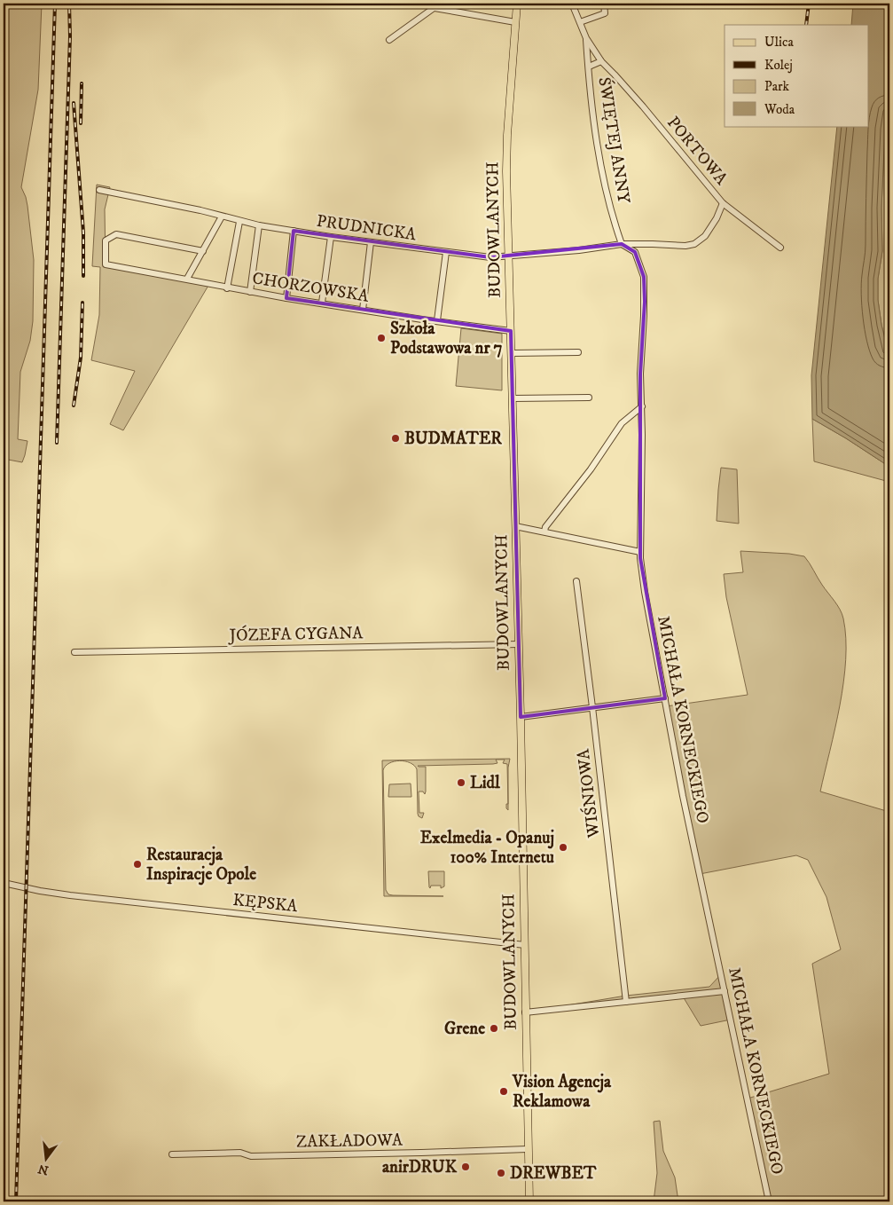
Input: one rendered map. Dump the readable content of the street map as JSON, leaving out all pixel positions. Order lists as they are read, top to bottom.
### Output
{
  "streets": {
    "main road": ["BUDOWLANYCH"],
    "street": [
      "ŚWIĘTEJ ANNY",
      "PORTOWA",
      "PRUDNICKA",
      "CHORZOWSKA",
      "JÓZEFA CYGANA",
      "MICHAŁA KORNECKIEGO",
      "WIŚNIOWA",
      "KĘPSKA",
      "ZAKŁADOWA"
    ]
  },
  "crossings": [
    ["ŚWIĘTEJ ANNY", "PORTOWA"],
    ["ŚWIĘTEJ ANNY", "PRUDNICKA"],
    ["ŚWIĘTEJ ANNY", "MICHAŁA KORNECKIEGO"],
    ["PORTOWA", "PRUDNICKA"],
    ["PRUDNICKA", "BUDOWLANYCH"],
    ["PRUDNICKA", "MICHAŁA KORNECKIEGO"],
    ["BUDOWLANYCH", "CHORZOWSKA"],
    ["BUDOWLANYCH", "JÓZEFA CYGANA"],
    ["BUDOWLANYCH", "KĘPSKA"],
    ["BUDOWLANYCH", "ZAKŁADOWA"]
  ],
  "places": [
    "Szkoła Podstawowa nr 7",
    "BUDMATER",
    "Lidl",
    "Exelmedia - Opanuj 100% Internetu",
    "Restauracja Inspiracje Opole",
    "Grene",
    "Vision Agencja Reklamowa",
    "anirDRUK",
    "DREWBET"
  ],
  "legend": [
    "Ulica",
    "Kolej",
    "Park",
    "Woda"
  ],
  "north": "bottom"
}
